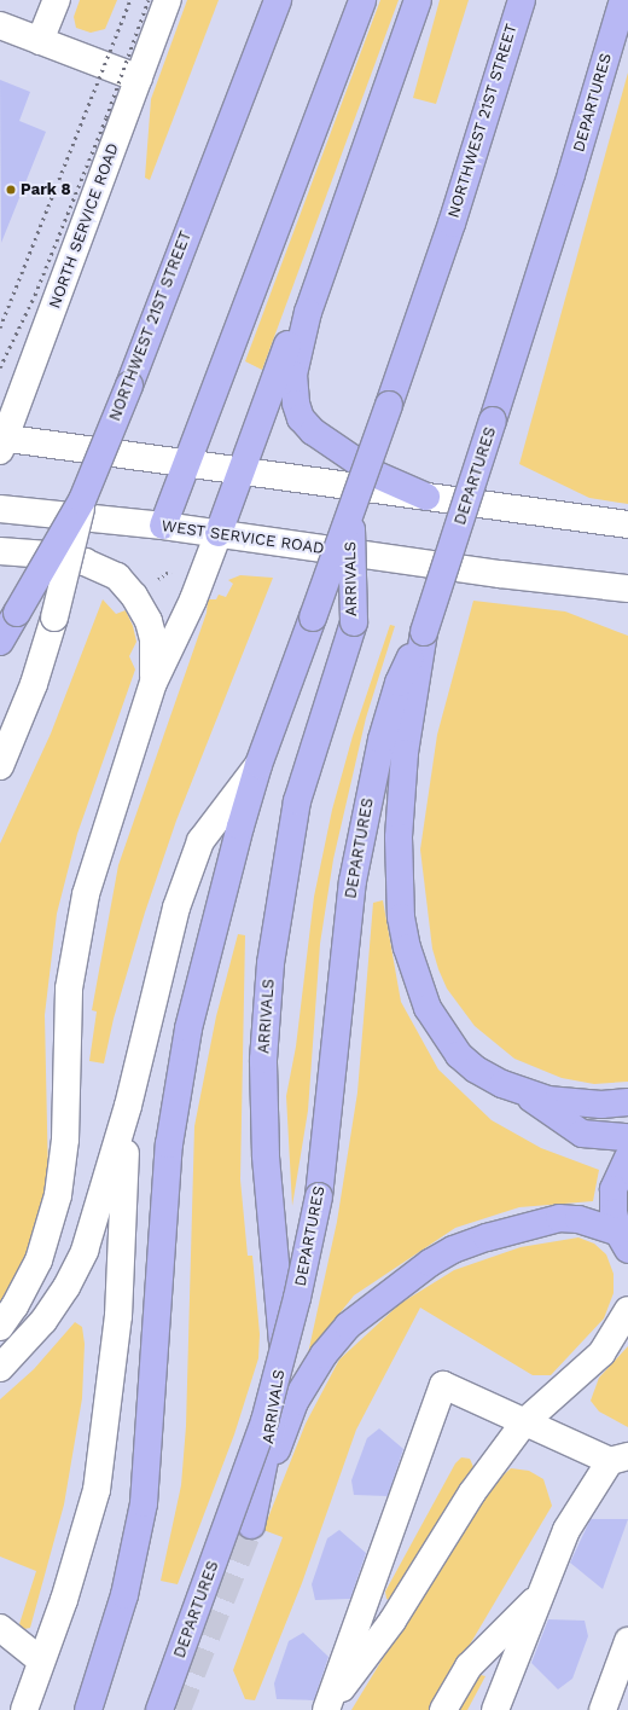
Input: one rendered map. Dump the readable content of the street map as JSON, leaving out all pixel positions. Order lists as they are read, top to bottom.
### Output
{
  "streets": {
    "main road": ["DEPARTURES", "NORTHWEST 21ST STREET", "ARRIVALS"],
    "street": ["NORTH SERVICE ROAD", "WEST SERVICE ROAD"]
  },
  "crossings": [
    ["NORTHWEST 21ST STREET", "ARRIVALS"]
  ],
  "places": ["Park 8"]
}
